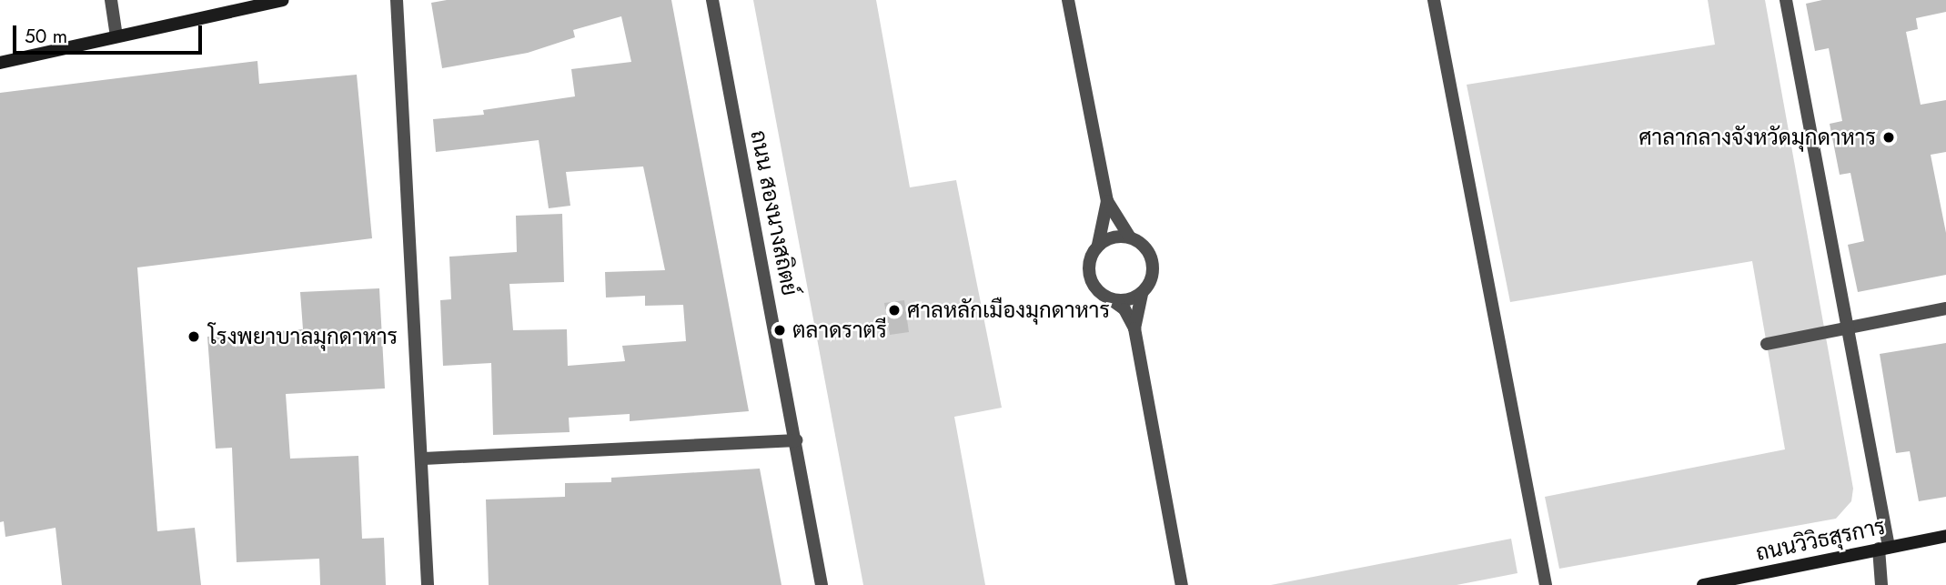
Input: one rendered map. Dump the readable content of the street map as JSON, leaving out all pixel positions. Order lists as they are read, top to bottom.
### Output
{
  "streets": {
    "street": ["ถนน สองนางสถิตย์", "ถนนวิวิธสุรการ"]
  },
  "places": [
    "ศาลากลางจังหวัดมุกดาหาร",
    "ศาลหลักเมืองมุกดาหาร",
    "ตลาดราตรี",
    "โรงพยาบาลมุกดาหาร"
  ],
  "scale_bar": "50 m"
}
